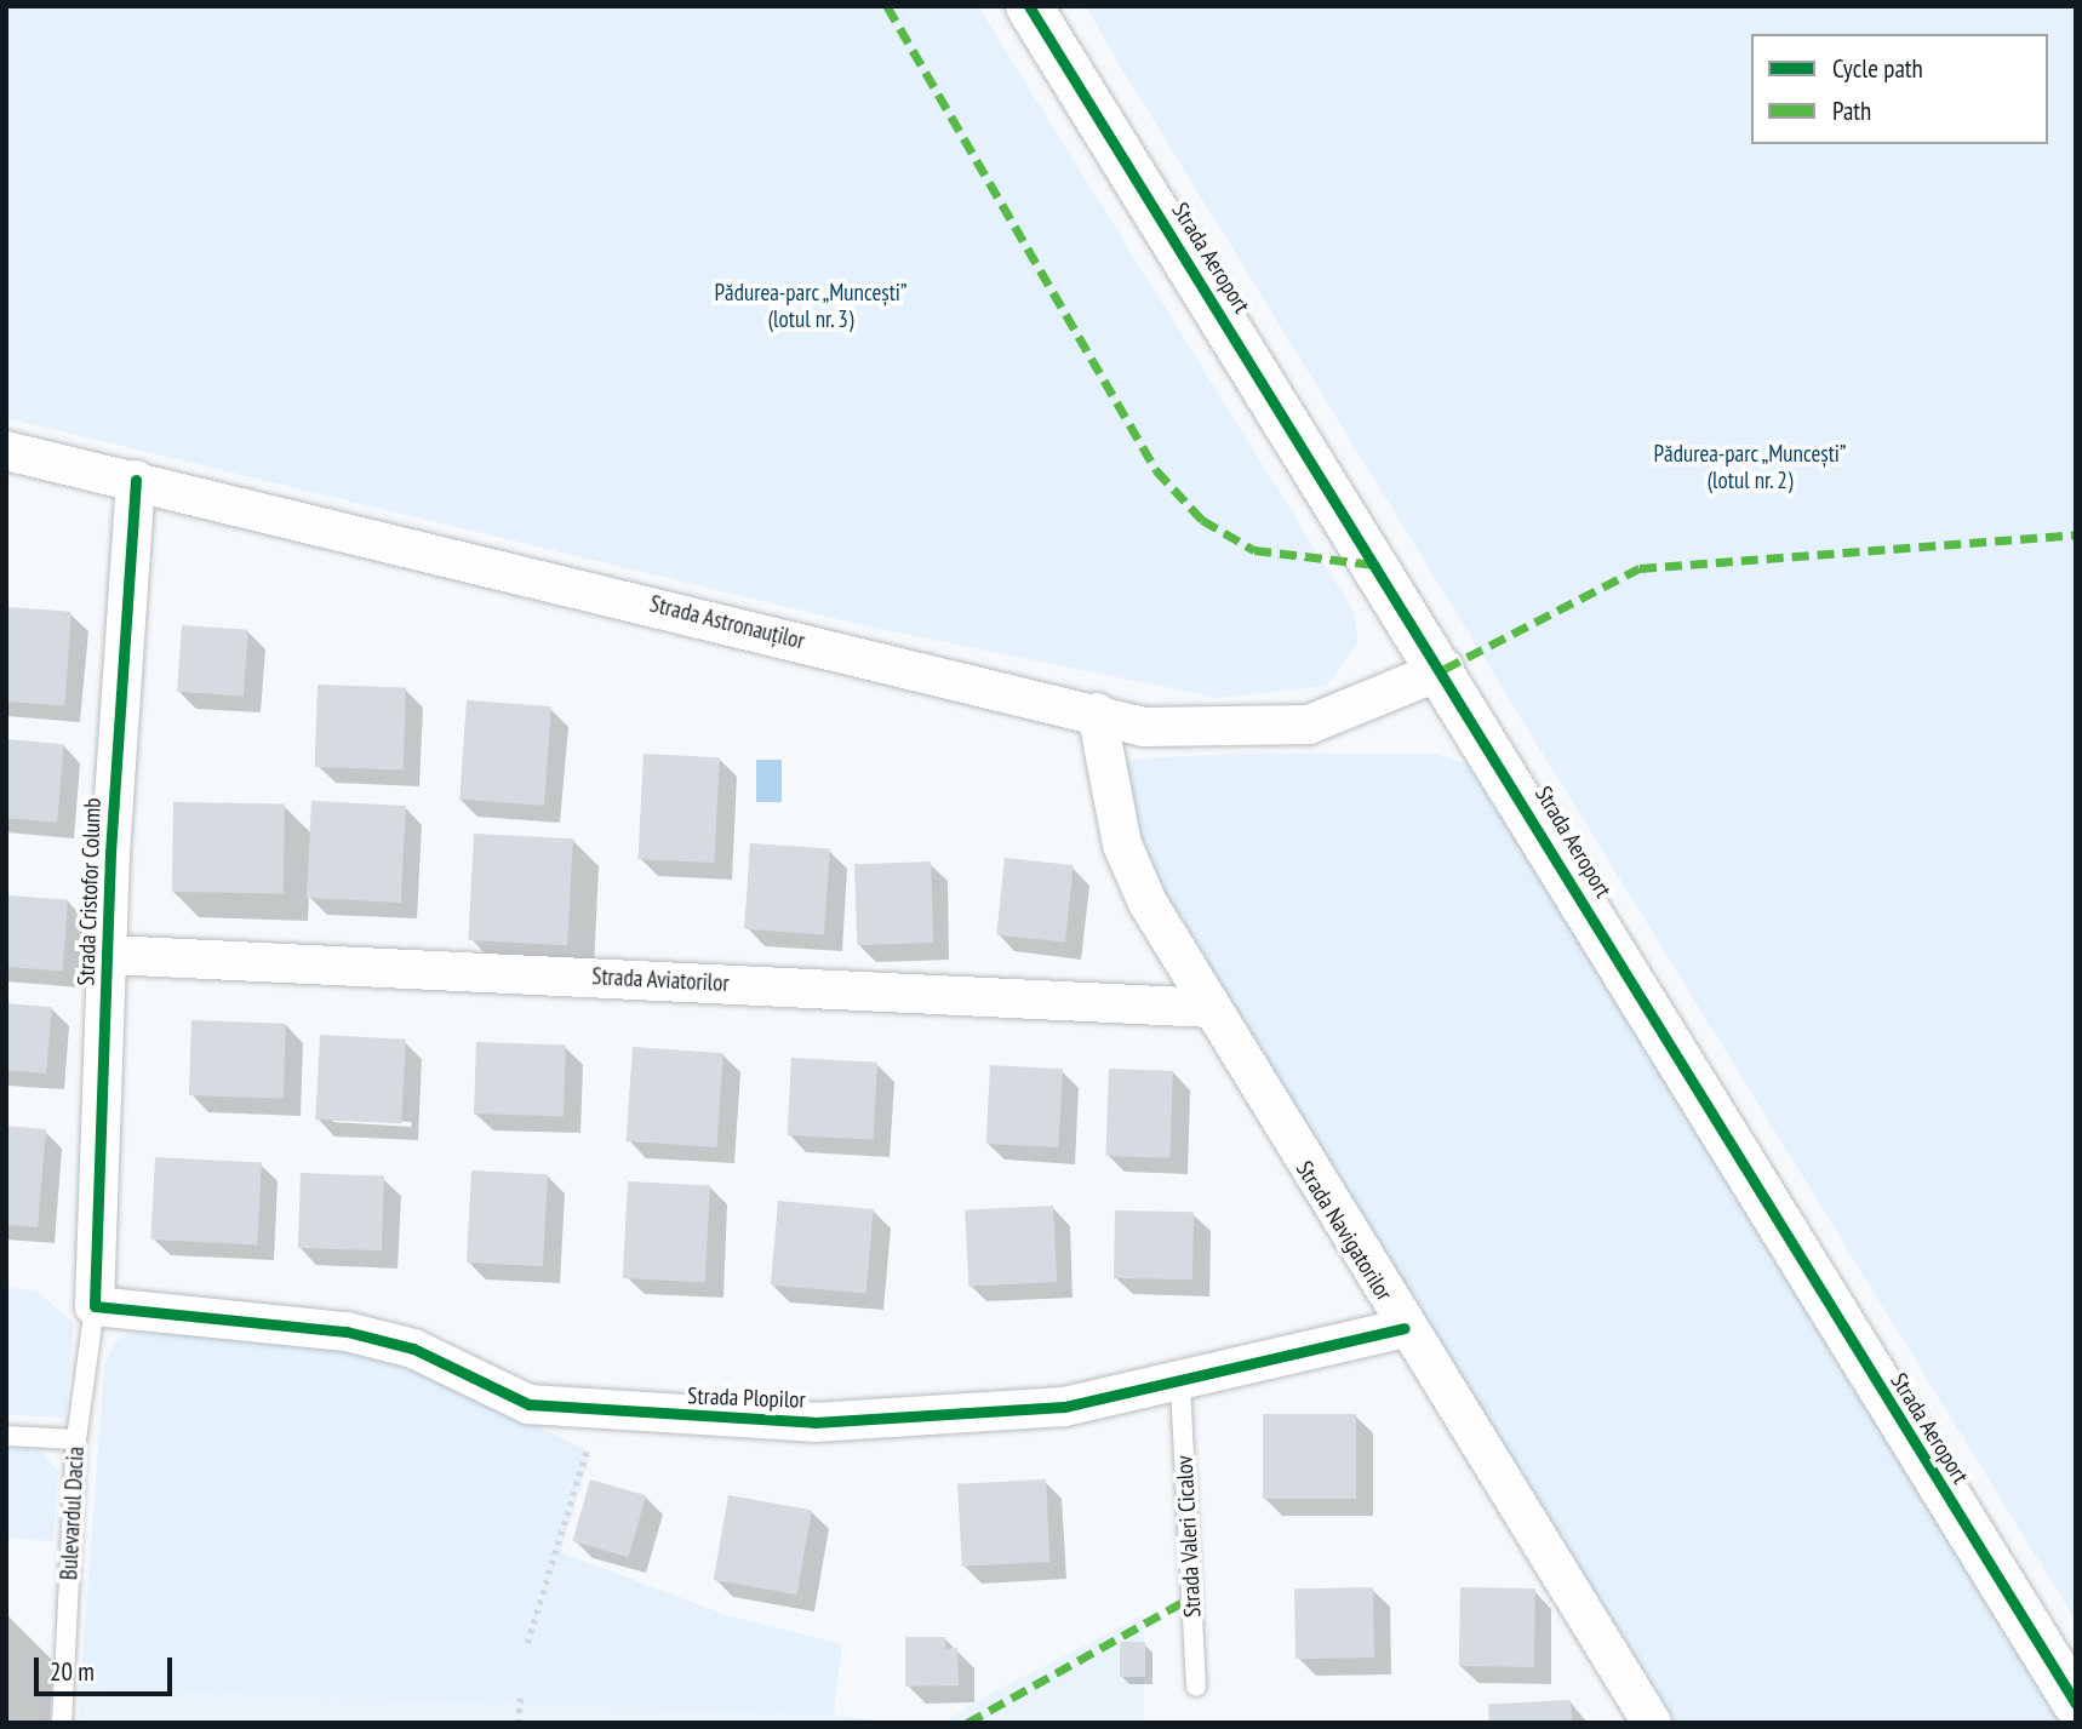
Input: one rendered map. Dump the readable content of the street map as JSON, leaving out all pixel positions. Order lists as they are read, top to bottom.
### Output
{
  "streets": {
    "street": [
      "Strada Aeroport",
      "Strada Astronauților",
      "Strada Cristofor Columb",
      "Strada Aviatorilor",
      "Strada Navigatorilor",
      "Strada Plopilor"
    ],
    "lane": ["Bulevardul Dacia", "Strada Valeri Cicalov"]
  },
  "crossings": [
    ["Strada Aeroport", "Strada Astronauților"],
    ["Strada Astronauților", "Strada Cristofor Columb"],
    ["Strada Astronauților", "Strada Navigatorilor"],
    ["Strada Cristofor Columb", "Strada Aviatorilor"],
    ["Strada Cristofor Columb", "Strada Plopilor"],
    ["Strada Cristofor Columb", "Bulevardul Dacia"],
    ["Strada Aviatorilor", "Strada Navigatorilor"],
    ["Strada Navigatorilor", "Strada Plopilor"],
    ["Strada Plopilor", "Bulevardul Dacia"],
    ["Strada Plopilor", "Strada Valeri Cicalov"]
  ],
  "parks": ["Pădurea-parc „Muncești” (lotul nr. 3)", "Pădurea-parc „Muncești” (lotul nr. 2)"],
  "legend": ["Cycle path", "Path"],
  "scale_bar": "20 m"
}
